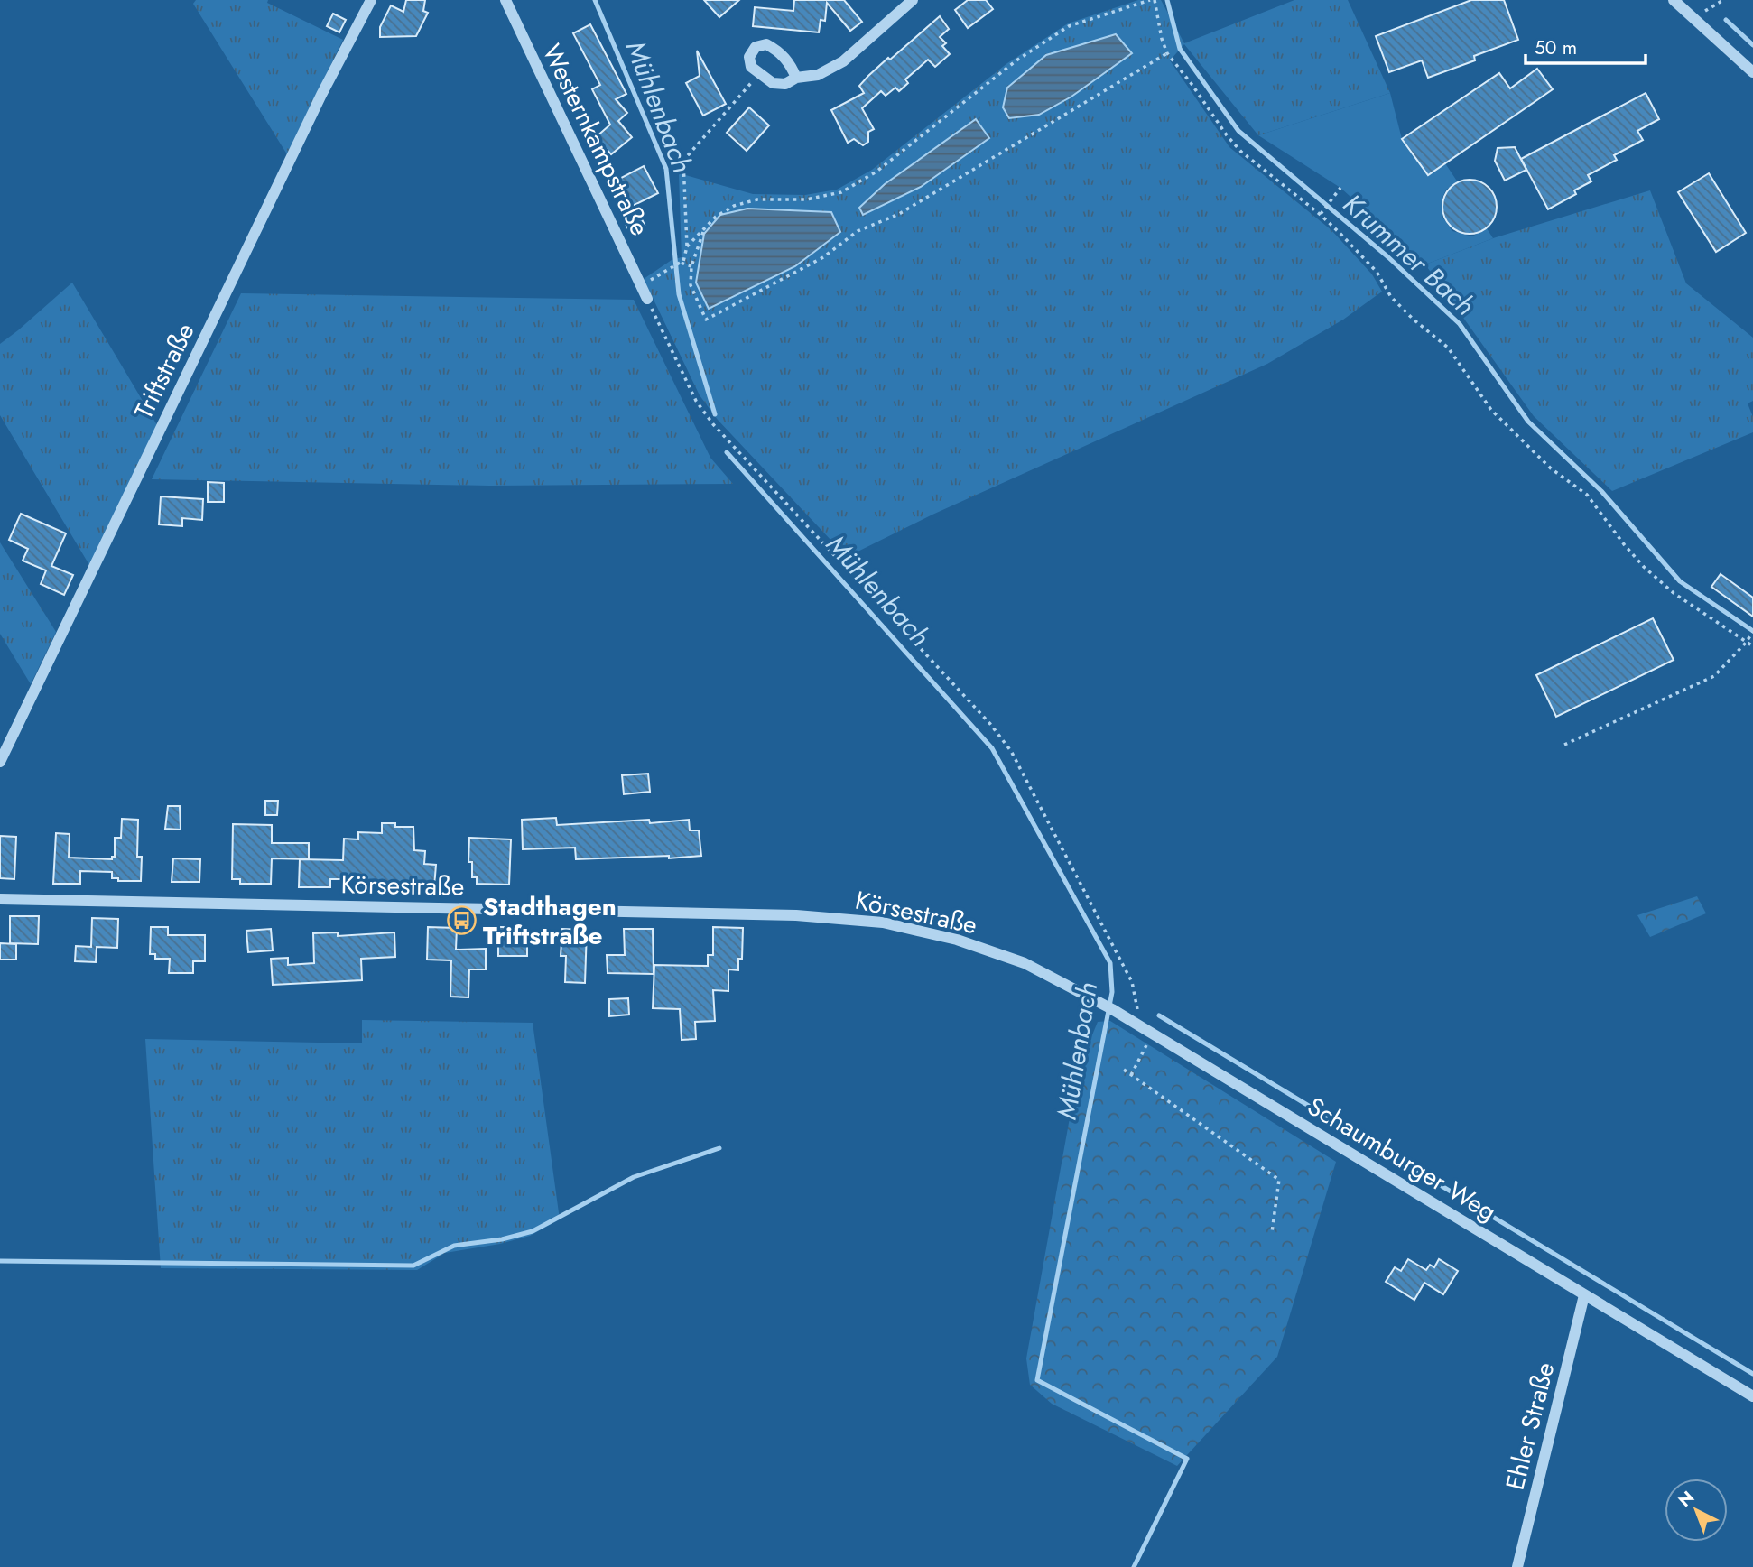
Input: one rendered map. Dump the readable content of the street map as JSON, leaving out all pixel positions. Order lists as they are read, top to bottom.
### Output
{
  "streets": {
    "street": [
      "Westernkampstraße",
      "Triftstraße",
      "Körsestraße",
      "Schaumburger Weg",
      "Ehler Straße"
    ]
  },
  "crossings": [
    ["Körsestraße", "Schaumburger Weg"],
    ["Schaumburger Weg", "Ehler Straße"]
  ],
  "water": ["Mühlenbach", "Krummer Bach"],
  "places": {
    "bus stop": ["Stadthagen Triftstraße"]
  },
  "scale_bar": "50 m",
  "north": "top left"
}
